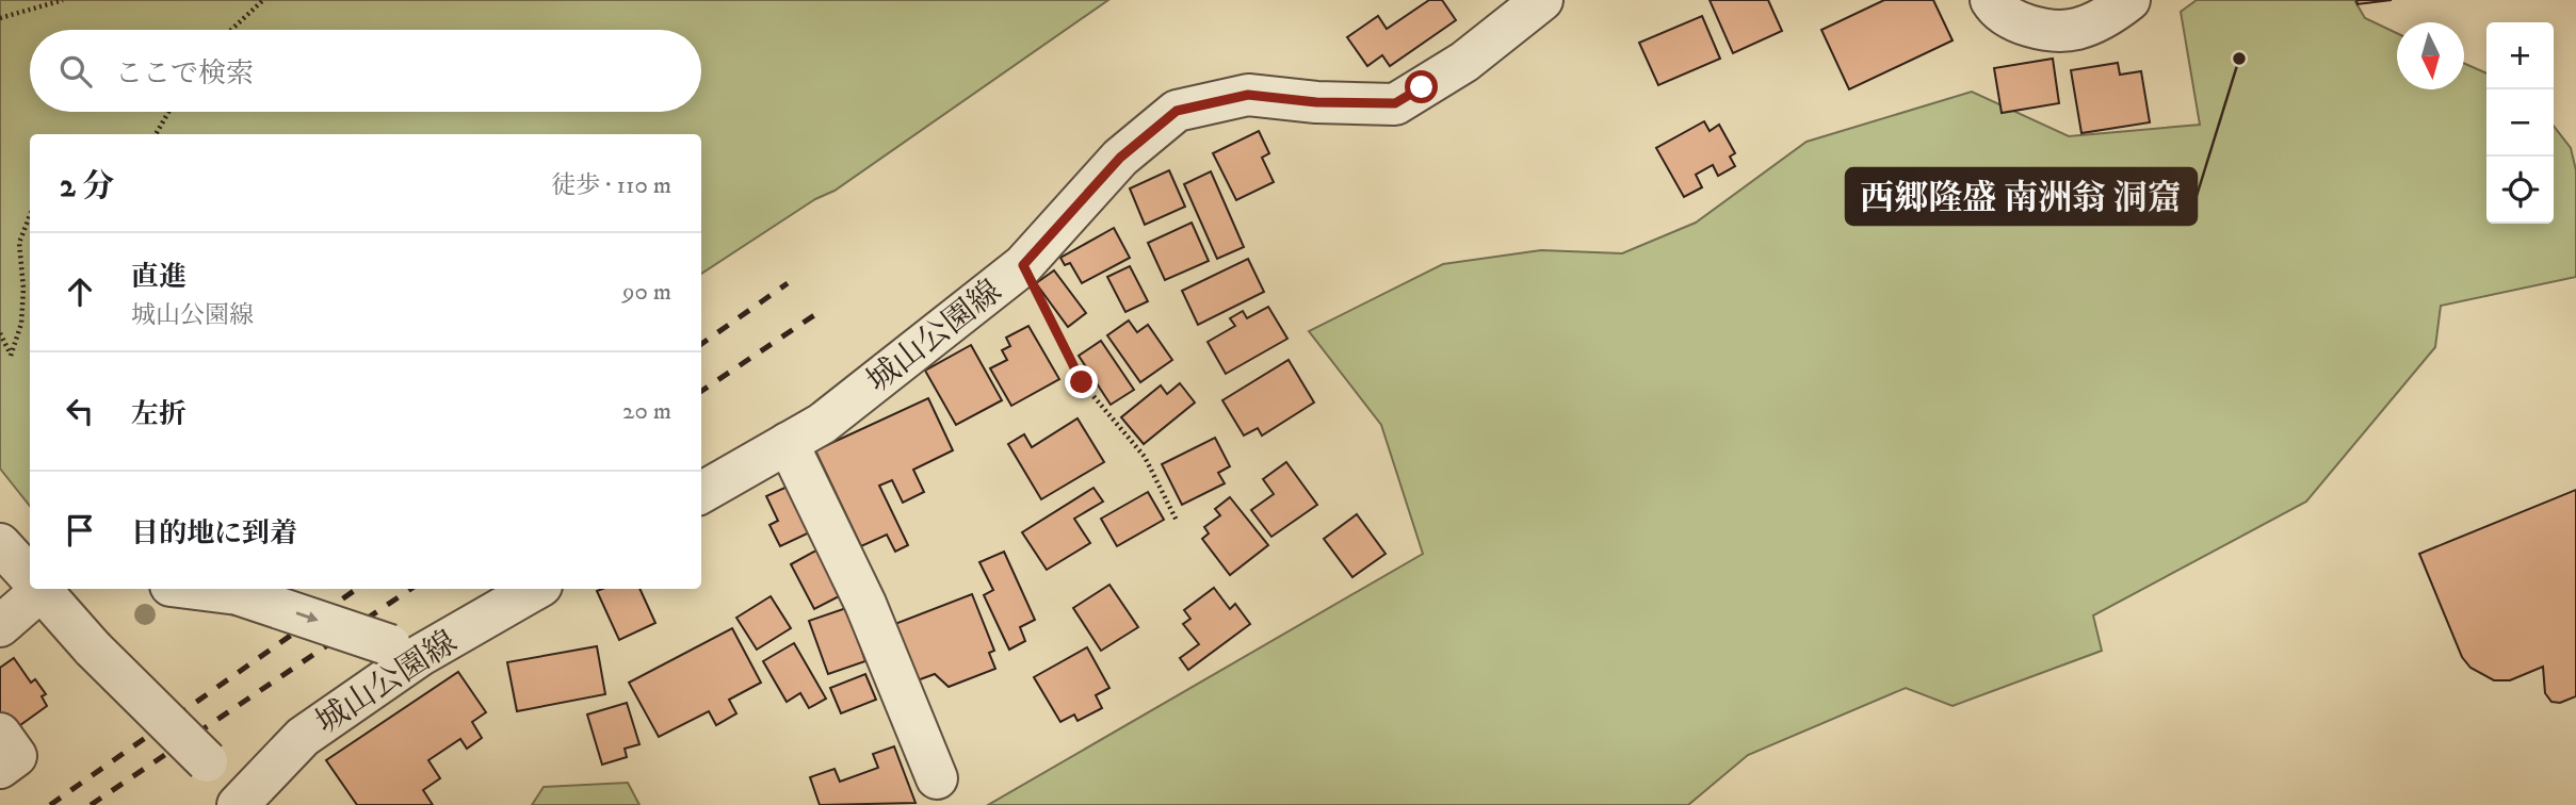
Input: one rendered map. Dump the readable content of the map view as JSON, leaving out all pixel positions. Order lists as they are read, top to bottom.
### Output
{
  "streets": {
    "street": ["城山公園線"]
  },
  "places": ["西郷隆盛 南洲翁 洞窟"],
  "north": "bottom",
  "page": {
    "map_buttons": ["+", "−"],
    "search": "ここで検索",
    "heading": ["2 分", "徒歩 · 110 m"],
    "list": [
      ["直進", "城山公園線", "90 m"],
      ["左折", "20 m"],
      "目的地に到着"
    ]
  }
}
